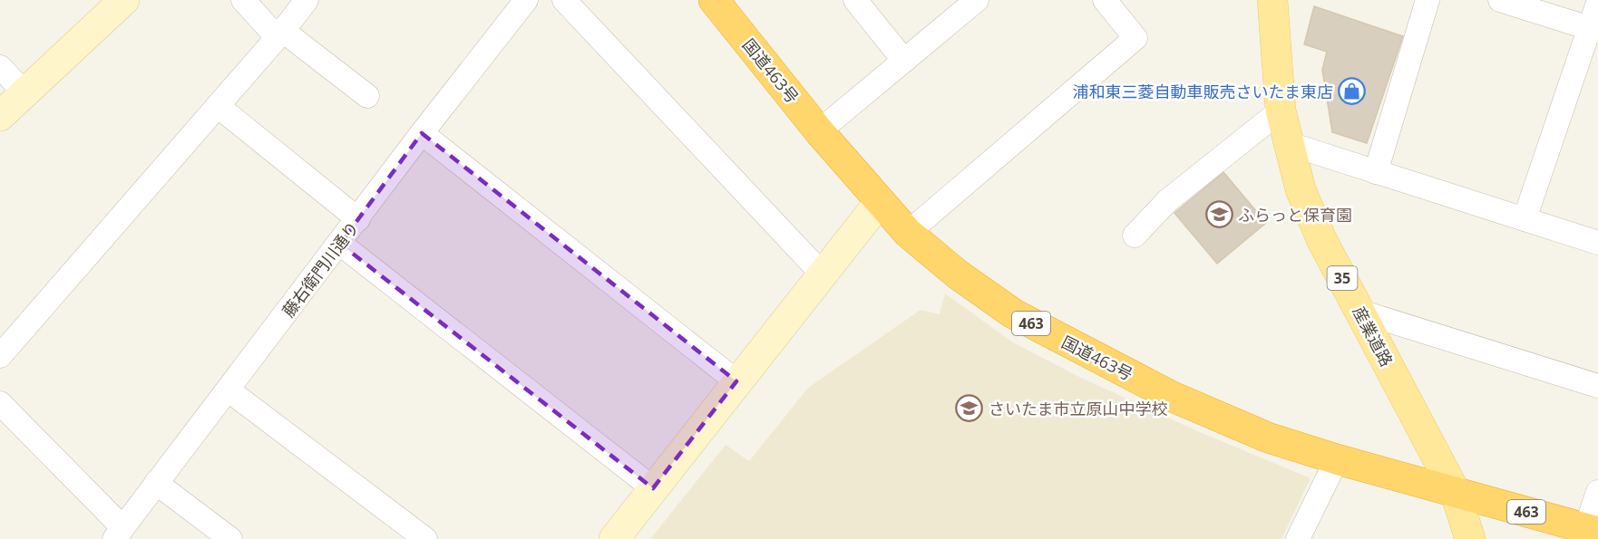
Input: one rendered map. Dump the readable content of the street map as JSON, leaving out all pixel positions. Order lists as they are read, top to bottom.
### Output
{
  "streets": {
    "highway": ["国道463号", "463"],
    "main road": ["35", "産業道路"],
    "street": ["藤右衛門川通り"]
  },
  "crossings": [
    ["国道463号", "産業道路"]
  ],
  "places": {
    "shop": ["浦和東三菱自動車販売さいたま東店"],
    "school or university": ["ふらっと保育園", "さいたま市立原山中学校"]
  }
}
